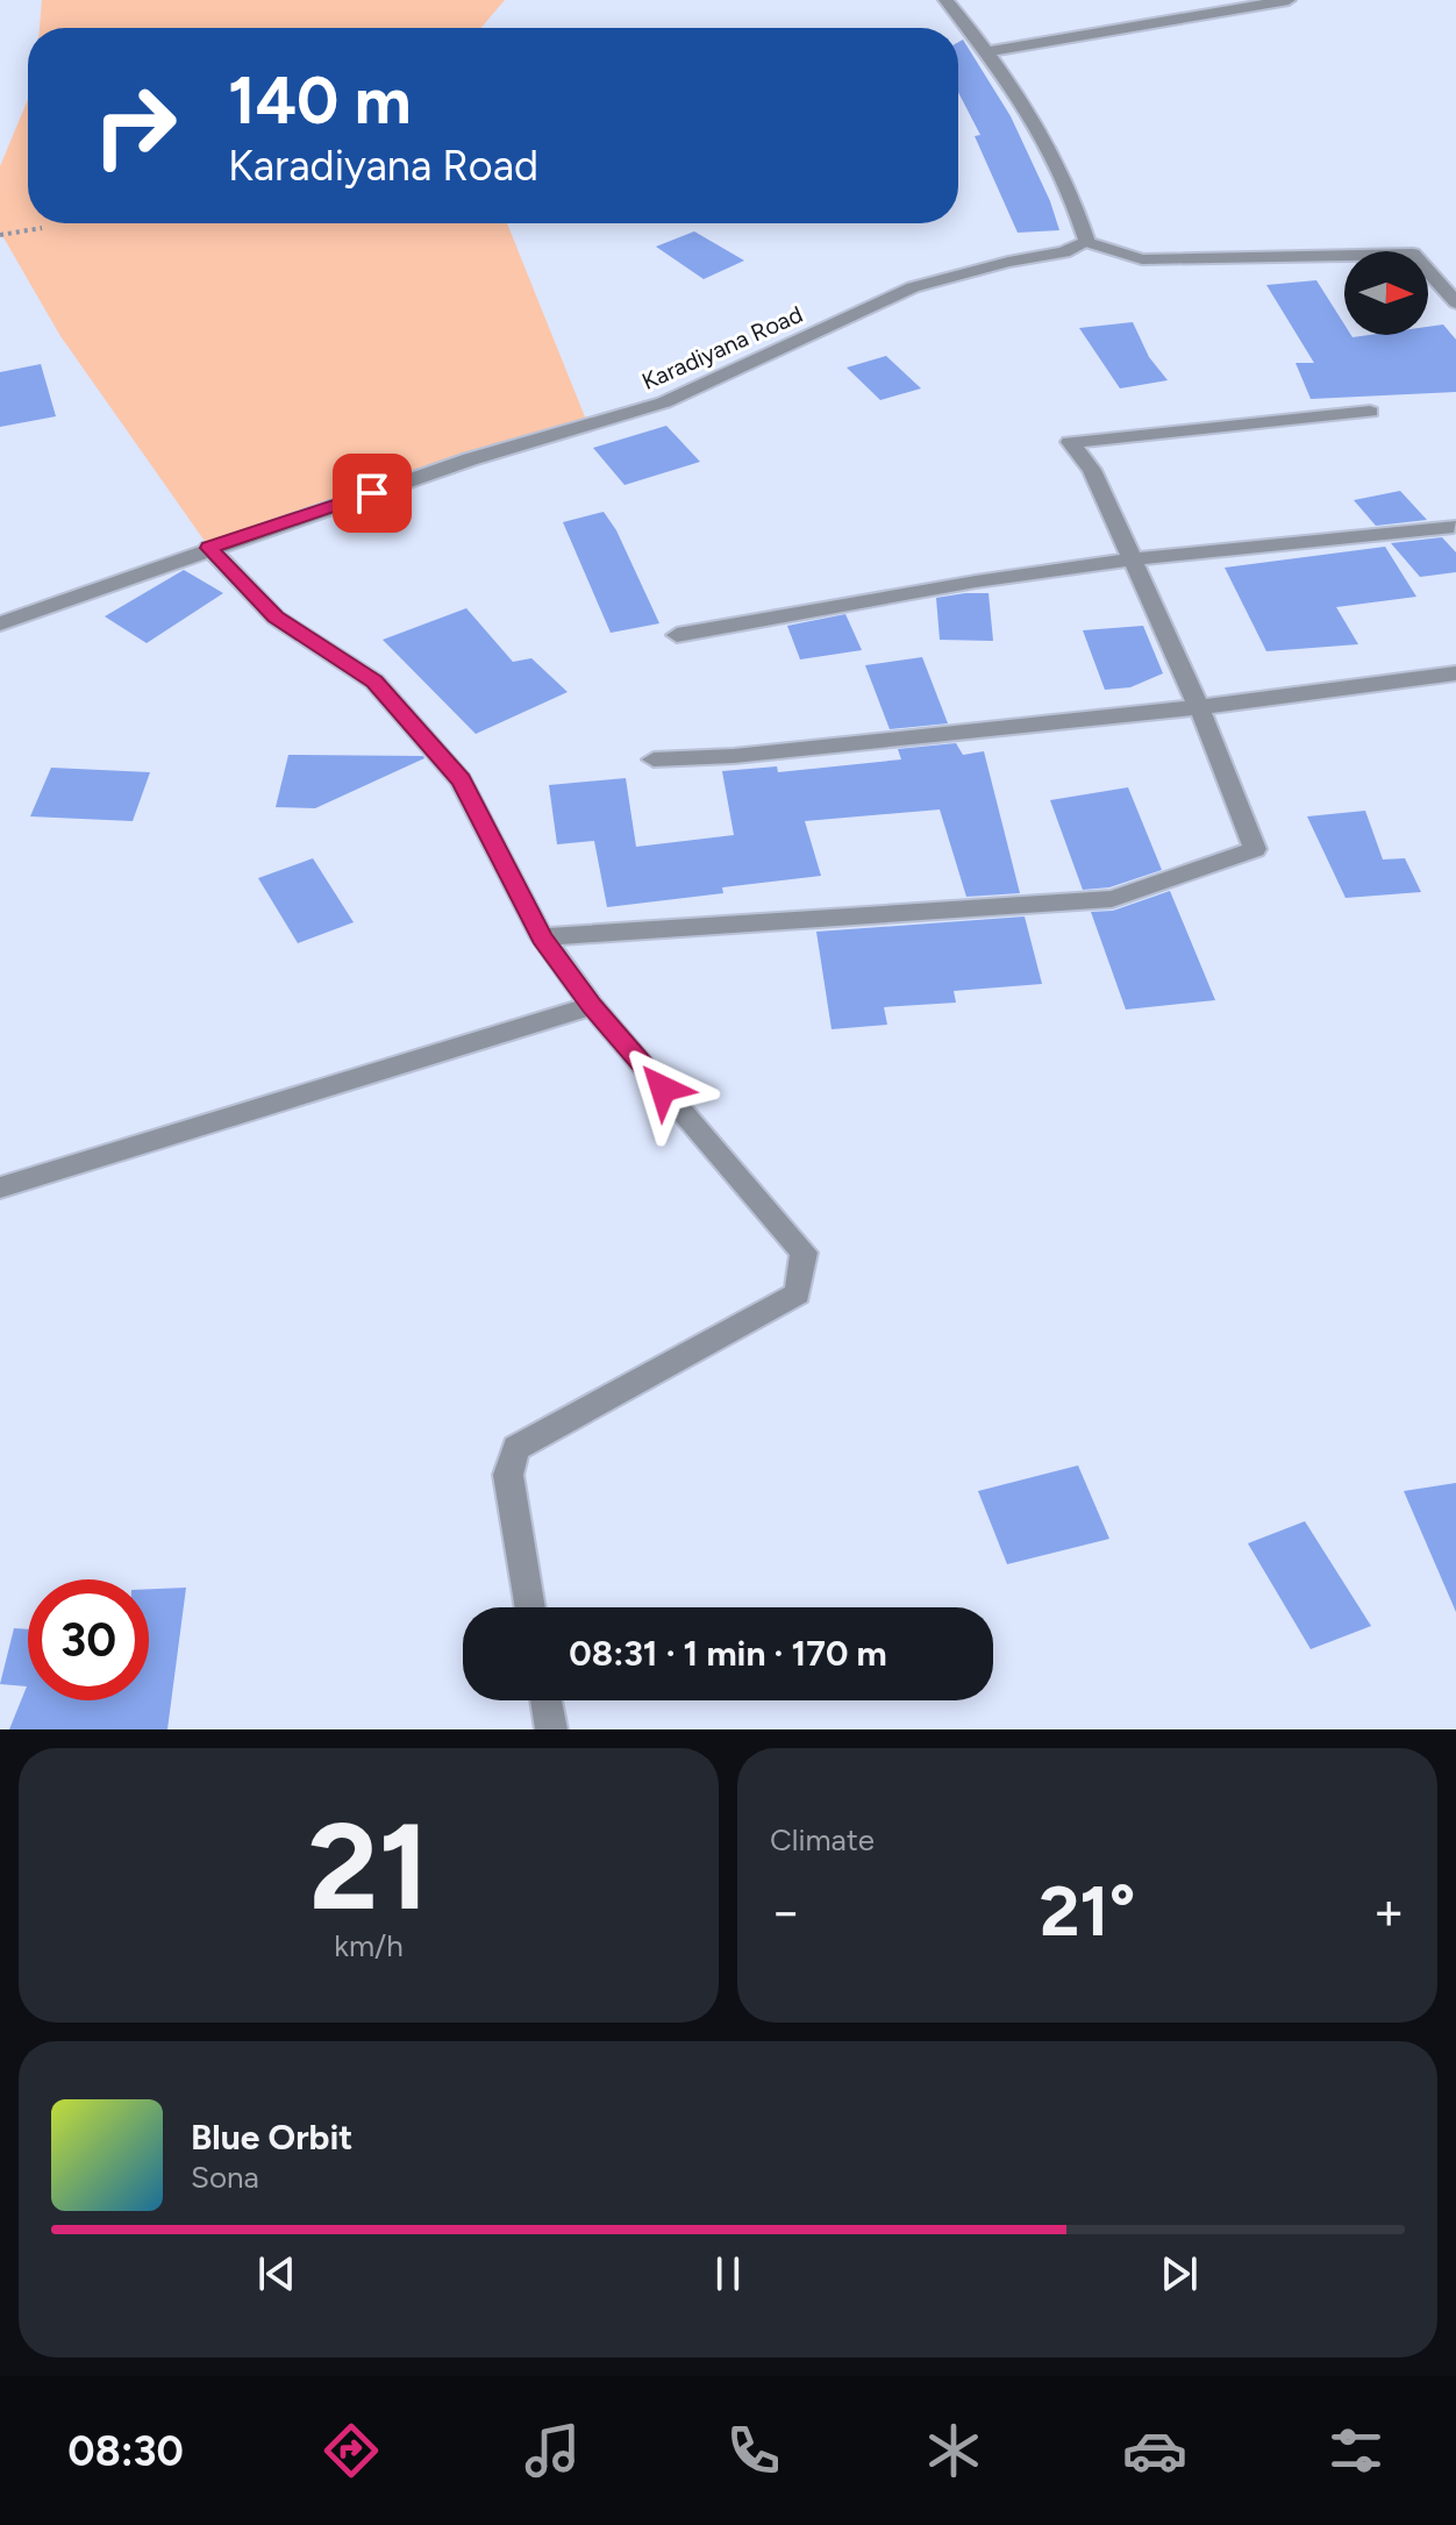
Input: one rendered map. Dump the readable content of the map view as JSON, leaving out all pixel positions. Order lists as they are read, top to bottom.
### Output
{
  "streets": {
    "street": ["Karadiyana Road"]
  },
  "north": "right",
  "page": {
    "turn": ["140 m", "Karadiyana Road"],
    "limit": "30",
    "trip": "08:31 · 1 min · 170 m",
    "tile": [
      ["21", "km/h"],
      "Climate"
    ],
    "heat": ["−", "21°", "+"],
    "song": ["Blue Orbit", "Sona"],
    "tabs": "08:30"
  }
}
